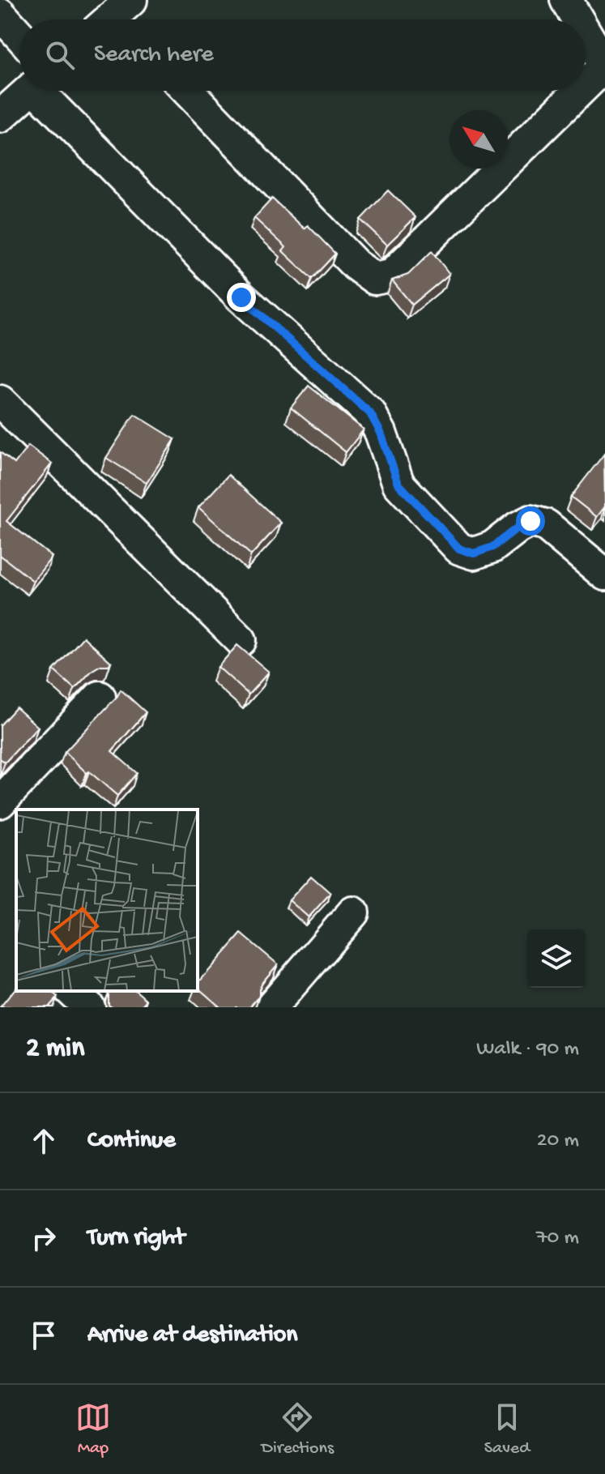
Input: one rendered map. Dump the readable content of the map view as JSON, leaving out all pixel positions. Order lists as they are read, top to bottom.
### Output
{
  "north": "top left",
  "page": {
    "search": "Search here",
    "heading": ["2 min", "Walk · 90 m"],
    "list": [
      ["Continue", "20 m"],
      ["Turn right", "70 m"],
      "Arrive at destination"
    ],
    "nav": ["Map", "Directions", "Saved"]
  }
}
